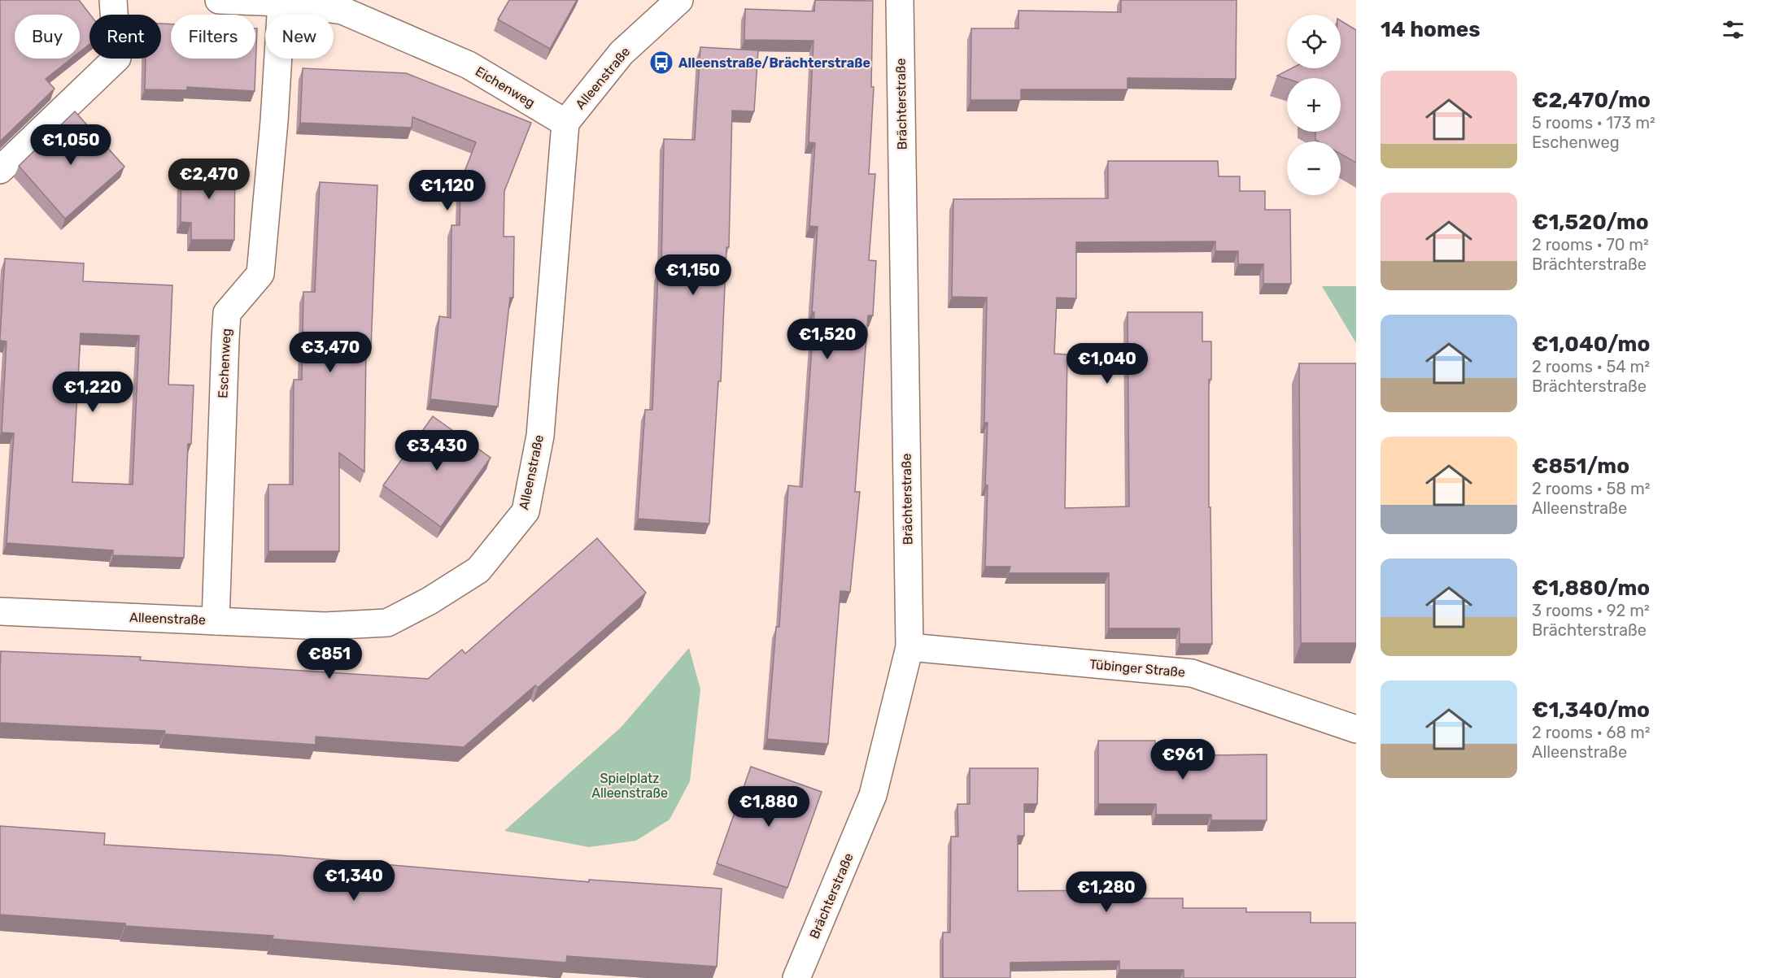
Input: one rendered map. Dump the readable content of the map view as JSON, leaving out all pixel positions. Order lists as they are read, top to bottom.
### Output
{
  "streets": {
    "street": [
      "Alleenstraße",
      "Eichenweg",
      "Brächterstraße",
      "Eschenweg",
      "Tübinger Straße"
    ]
  },
  "crossings": [
    ["Alleenstraße", "Eichenweg"],
    ["Alleenstraße", "Eschenweg"],
    ["Eichenweg", "Eschenweg"],
    ["Brächterstraße", "Tübinger Straße"]
  ],
  "parks": ["Spielplatz Alleenstraße"],
  "places": {
    "bus stop": ["Alleenstraße/Brächterstraße"]
  },
  "page": {
    "heading": "14 homes",
    "map_buttons": ["+", "−"],
    "chip": [
      "Buy",
      "Rent",
      "Filters",
      "New"
    ],
    "list": [
      {
        "name": "€2,470/mo",
        "note": "5 rooms · 173 m² · Eschenweg"
      },
      {
        "name": "€1,520/mo",
        "note": "2 rooms · 70 m² · Brächterstraße"
      },
      {
        "name": "€1,040/mo",
        "note": "2 rooms · 54 m² · Brächterstraße"
      },
      {
        "name": "€851/mo",
        "note": "2 rooms · 58 m² · Alleenstraße"
      },
      {
        "name": "€1,880/mo",
        "note": "3 rooms · 92 m² · Brächterstraße"
      },
      {
        "name": "€1,340/mo",
        "note": "2 rooms · 68 m² · Alleenstraße"
      }
    ],
    "price": [
      "€1,050",
      "€2,470",
      "€1,120",
      "€1,150",
      "€1,520",
      "€3,470",
      "€1,040",
      "€1,220",
      "€3,430",
      "€851",
      "€961",
      "€1,880",
      "€1,340",
      "€1,280"
    ]
  }
}
